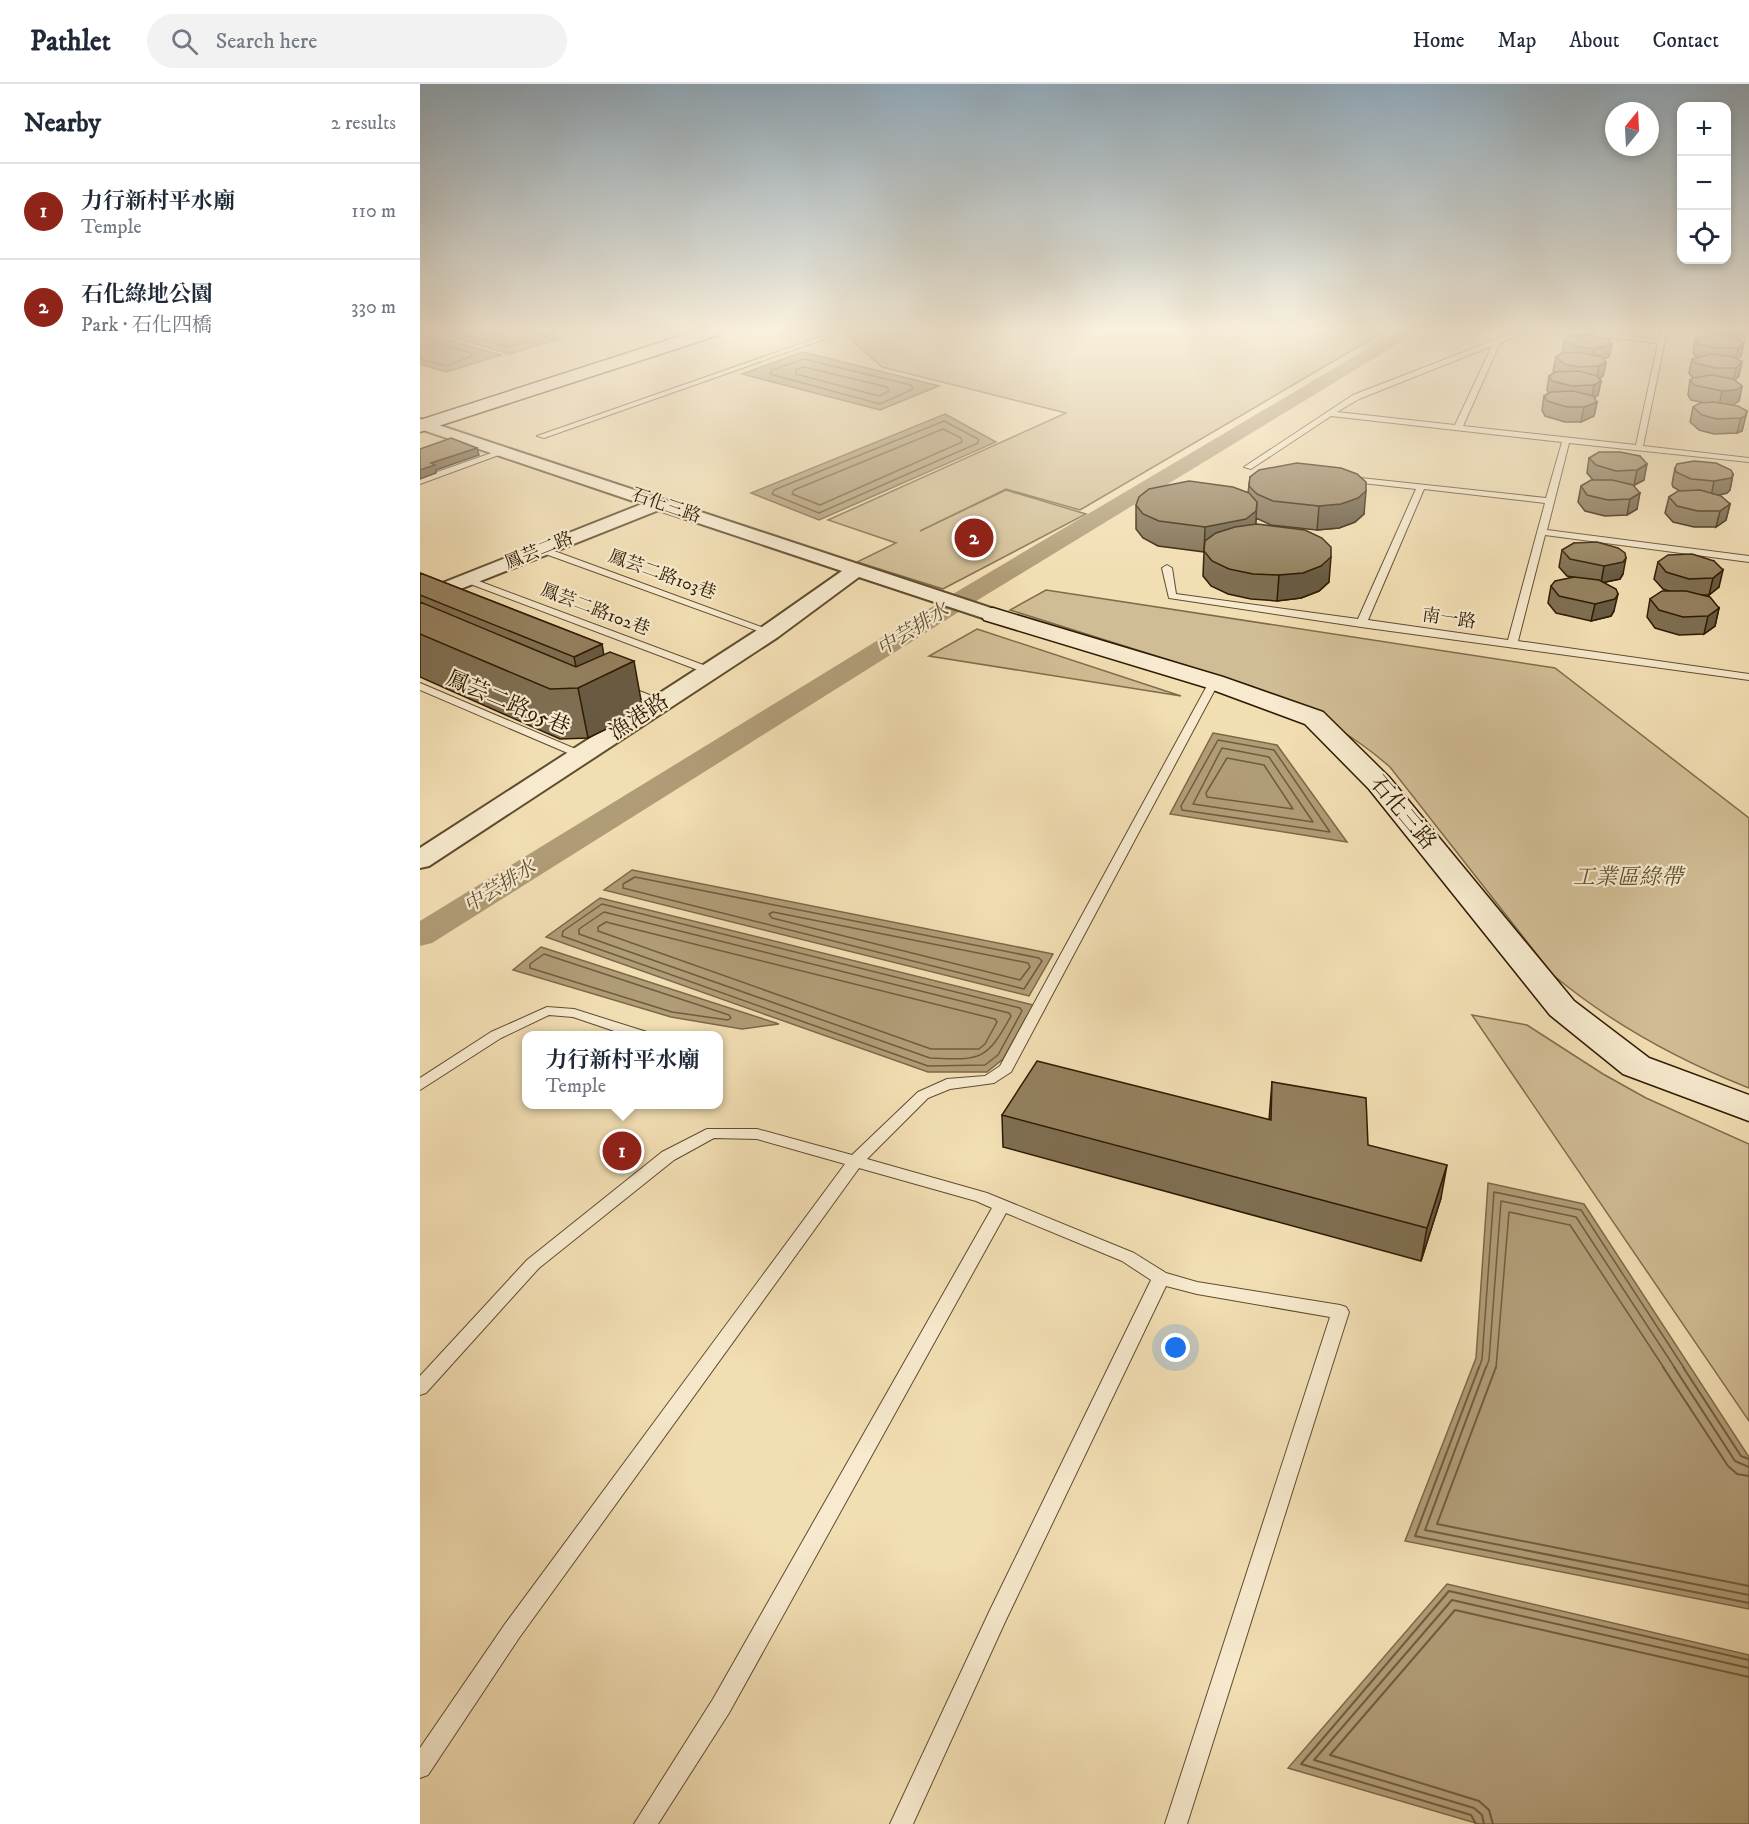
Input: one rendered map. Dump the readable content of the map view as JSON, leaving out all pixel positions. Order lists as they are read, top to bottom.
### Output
{
  "streets": {
    "street": ["石化三路", "鳳芸二路", "漁港路"],
    "lane": [
      "鳳芸二路103巷",
      "鳳芸二路102巷",
      "南一路",
      "鳳芸二路95巷"
    ]
  },
  "crossings": [
    ["石化三路", "鳳芸二路"],
    ["石化三路", "漁港路"],
    ["鳳芸二路", "鳳芸二路103巷"],
    ["鳳芸二路", "鳳芸二路102巷"],
    ["鳳芸二路103巷", "漁港路"],
    ["鳳芸二路102巷", "漁港路"],
    ["鳳芸二路95巷", "漁港路"]
  ],
  "water": ["中芸排水"],
  "parks": ["工業區綠帶"],
  "north": "top",
  "page": {
    "header": "Pathlet",
    "search": "Search here",
    "nav": [
      "Home",
      "Map",
      "About",
      "Contact"
    ],
    "heading": ["Nearby", "2 results"],
    "map_buttons": ["+", "−"],
    "list": [
      {
        "mark": "1",
        "name": "力行新村平水廟",
        "note": "Temple",
        "value": "110 m"
      },
      {
        "mark": "2",
        "name": "石化綠地公園",
        "note": "Park · 石化四橋",
        "value": "330 m"
      }
    ],
    "pins": ["2", "1"],
    "popup": ["力行新村平水廟", "Temple"]
  }
}
